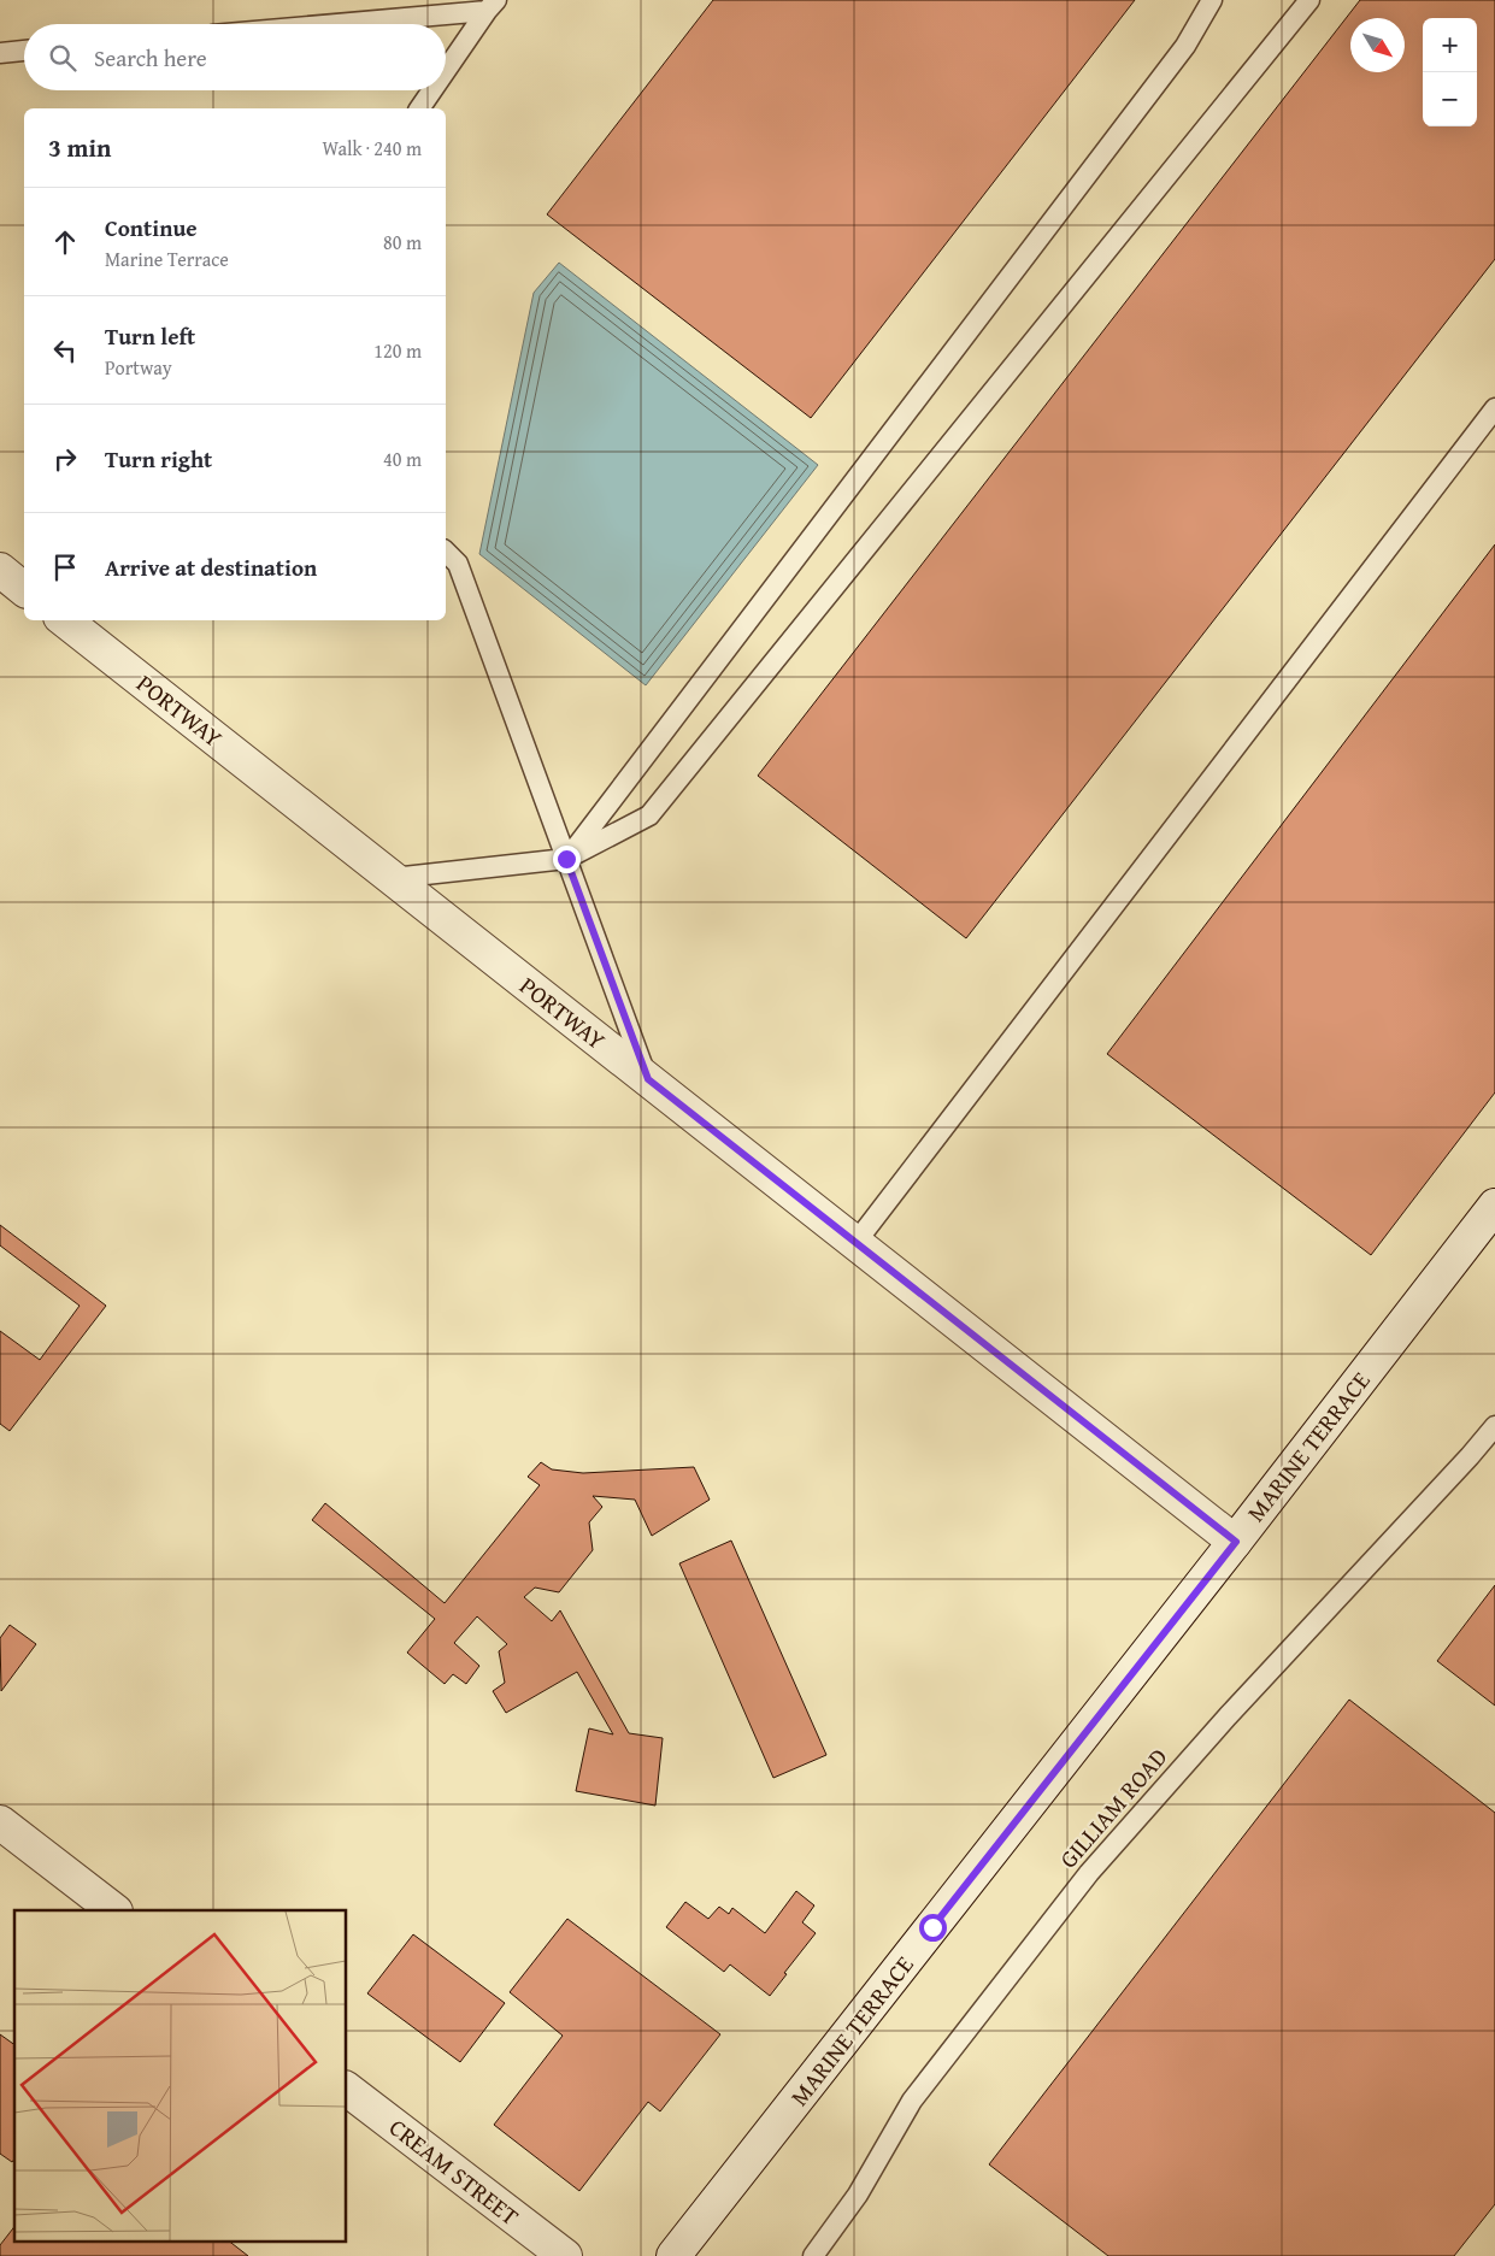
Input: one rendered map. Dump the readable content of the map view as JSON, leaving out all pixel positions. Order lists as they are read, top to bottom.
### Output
{
  "streets": {
    "street": ["PORTWAY", "MARINE TERRACE", "CREAM STREET"],
    "lane": ["GILLIAM ROAD"]
  },
  "crossings": [
    ["PORTWAY", "MARINE TERRACE"]
  ],
  "north": "bottom right",
  "page": {
    "map_buttons": ["+", "−"],
    "search": "Search here",
    "heading": ["3 min", "Walk · 240 m"],
    "list": [
      ["Continue", "Marine Terrace", "80 m"],
      ["Turn left", "Portway", "120 m"],
      ["Turn right", "40 m"],
      "Arrive at destination"
    ]
  }
}
